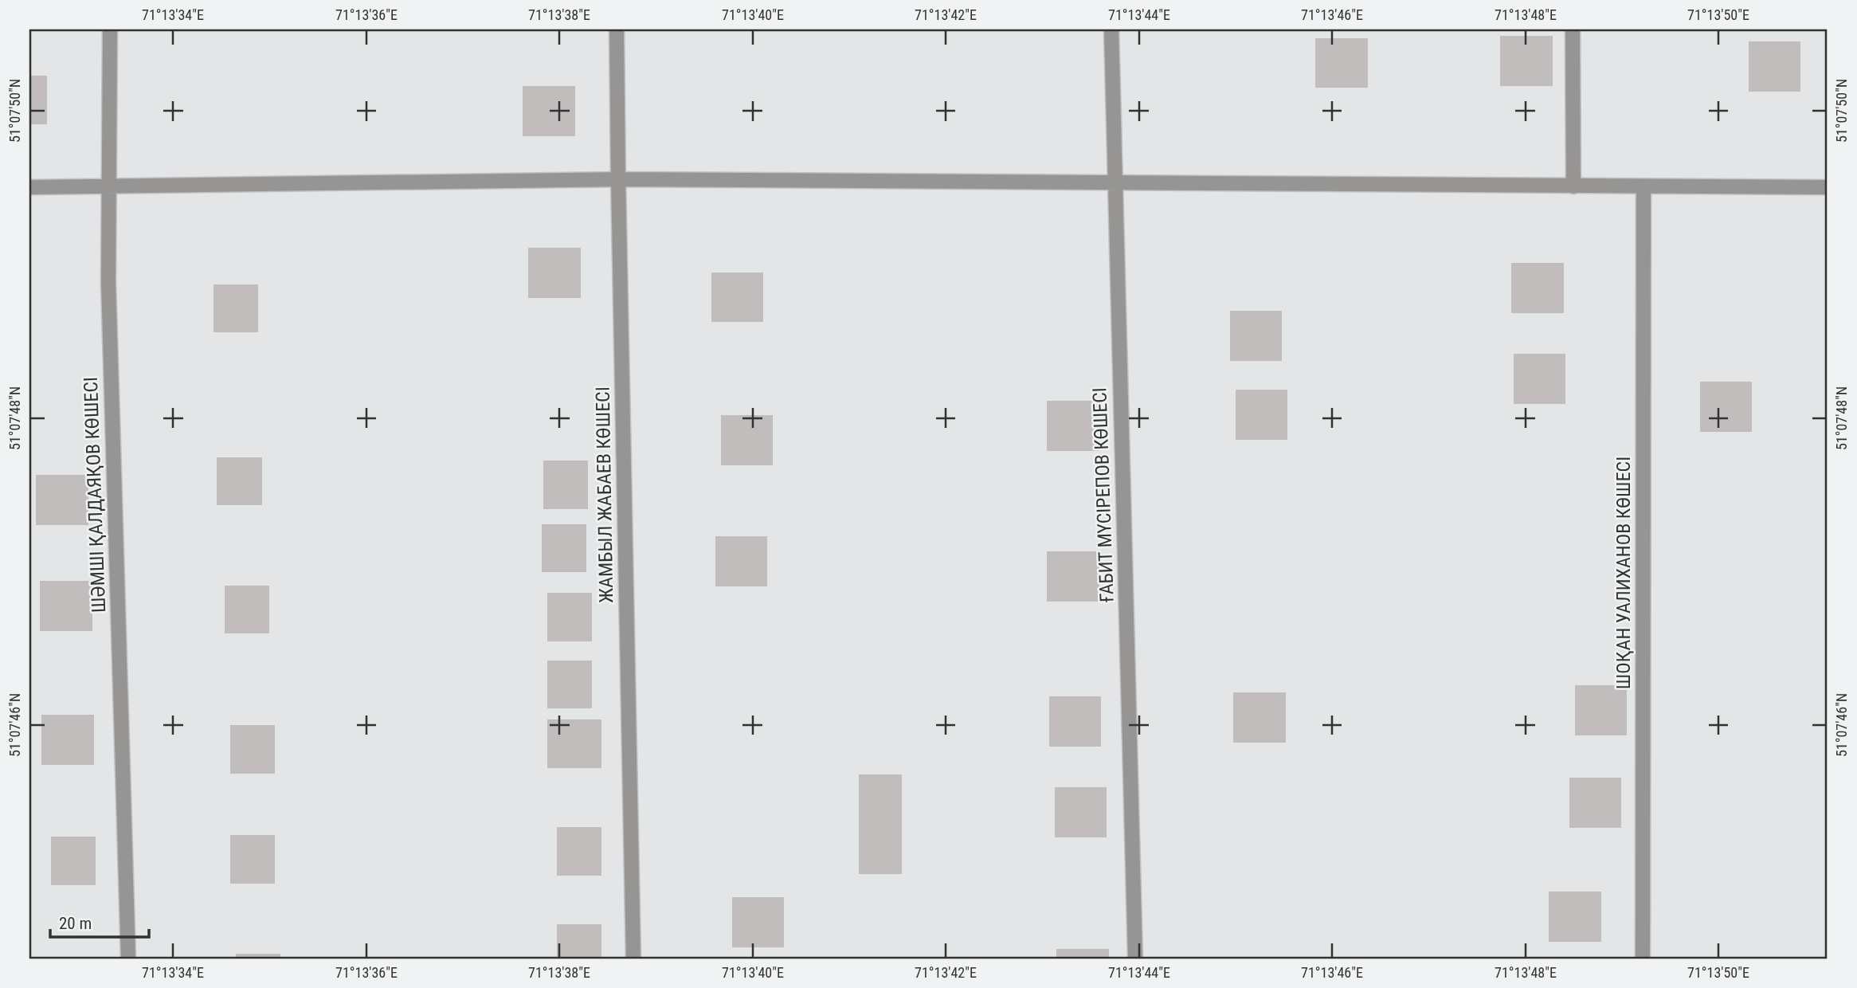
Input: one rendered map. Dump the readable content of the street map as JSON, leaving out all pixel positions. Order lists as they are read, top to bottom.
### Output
{
  "streets": {
    "street": [
      "ШӘМШІ ҚАЛДАЯҚОВ КӨШЕСІ",
      "ЖАМБЫЛ ЖАБАЕВ КӨШЕСІ",
      "ҒАБИТ МҮСІРЕПОВ КӨШЕСІ",
      "ШОҚАН УАЛИХАНОВ КӨШЕСІ"
    ]
  },
  "scale_bar": "20 m",
  "coordinates": [
    "71°13'34\"E",
    "71°13'36\"E",
    "71°13'38\"E",
    "71°13'40\"E",
    "71°13'42\"E",
    "71°13'44\"E",
    "71°13'46\"E",
    "71°13'48\"E",
    "71°13'50\"E",
    "51°07'50\"N",
    "51°07'48\"N",
    "51°07'46\"N"
  ]
}
